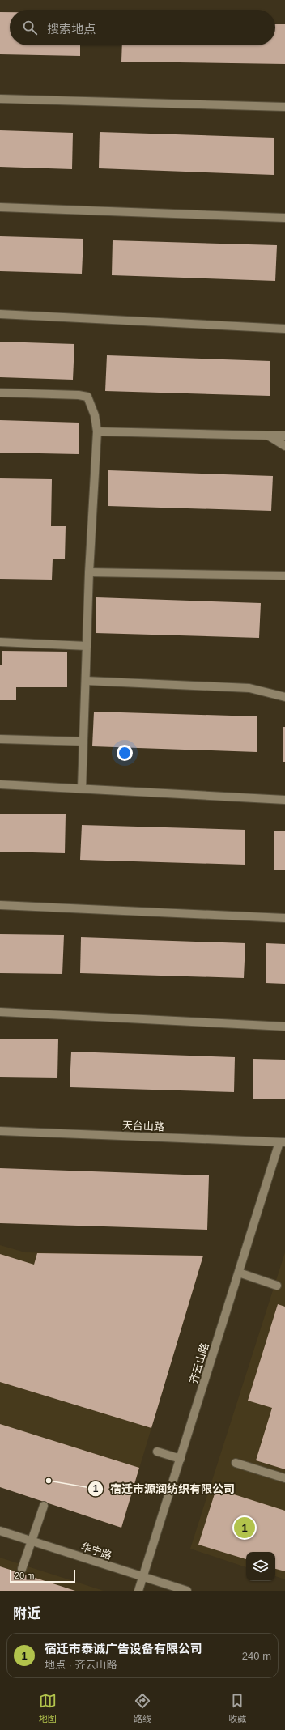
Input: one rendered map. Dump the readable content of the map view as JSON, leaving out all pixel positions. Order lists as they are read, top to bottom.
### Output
{
  "streets": {
    "street": ["天台山路", "齐云山路", "华宁路"]
  },
  "crossings": [
    ["天台山路", "齐云山路"],
    ["齐云山路", "华宁路"]
  ],
  "places": ["宿迁市源润纺织有限公司"],
  "scale_bar": "20 m",
  "page": {
    "search": "搜索地点",
    "pins": "1",
    "scale": "20 m",
    "heading": "附近",
    "list": [
      {
        "mark": "1",
        "name": "宿迁市泰诚广告设备有限公司",
        "note": "地点 · 齐云山路",
        "value": "240 m"
      }
    ],
    "nav": ["地图", "路线", "收藏"]
  }
}
